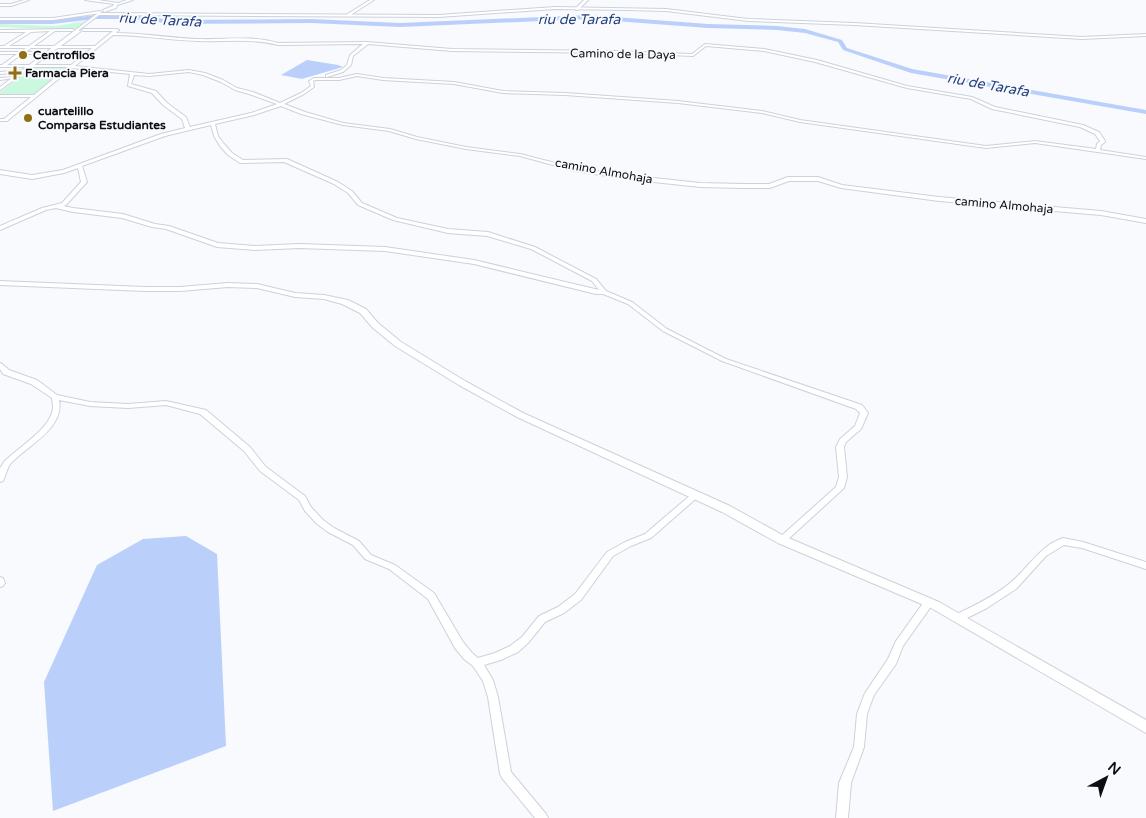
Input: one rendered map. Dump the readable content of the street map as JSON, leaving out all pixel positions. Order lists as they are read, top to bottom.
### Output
{
  "streets": {
    "street": ["Camino de la Daya", "camino Almohaja"]
  },
  "water": ["riu de Tarafa"],
  "places": {
    "other": ["Centrofilos", "cuartelillo Comparsa Estudiantes"],
    "health": ["Farmacia Piera"]
  },
  "north": "top right"
}
